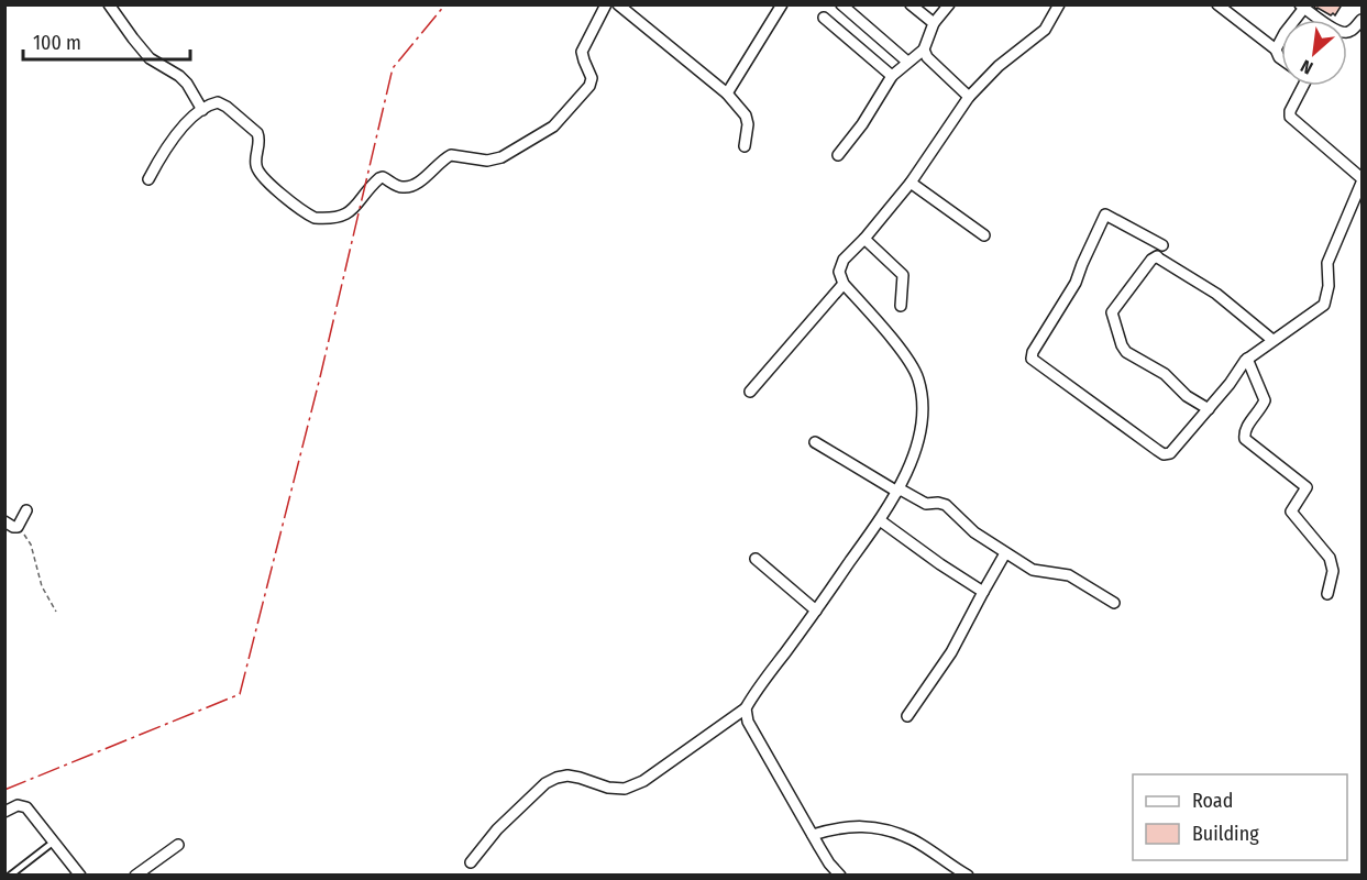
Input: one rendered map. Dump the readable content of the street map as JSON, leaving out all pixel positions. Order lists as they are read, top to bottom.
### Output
{
  "legend": ["Road", "Building"],
  "scale_bar": "100 m",
  "north": "bottom left"
}
